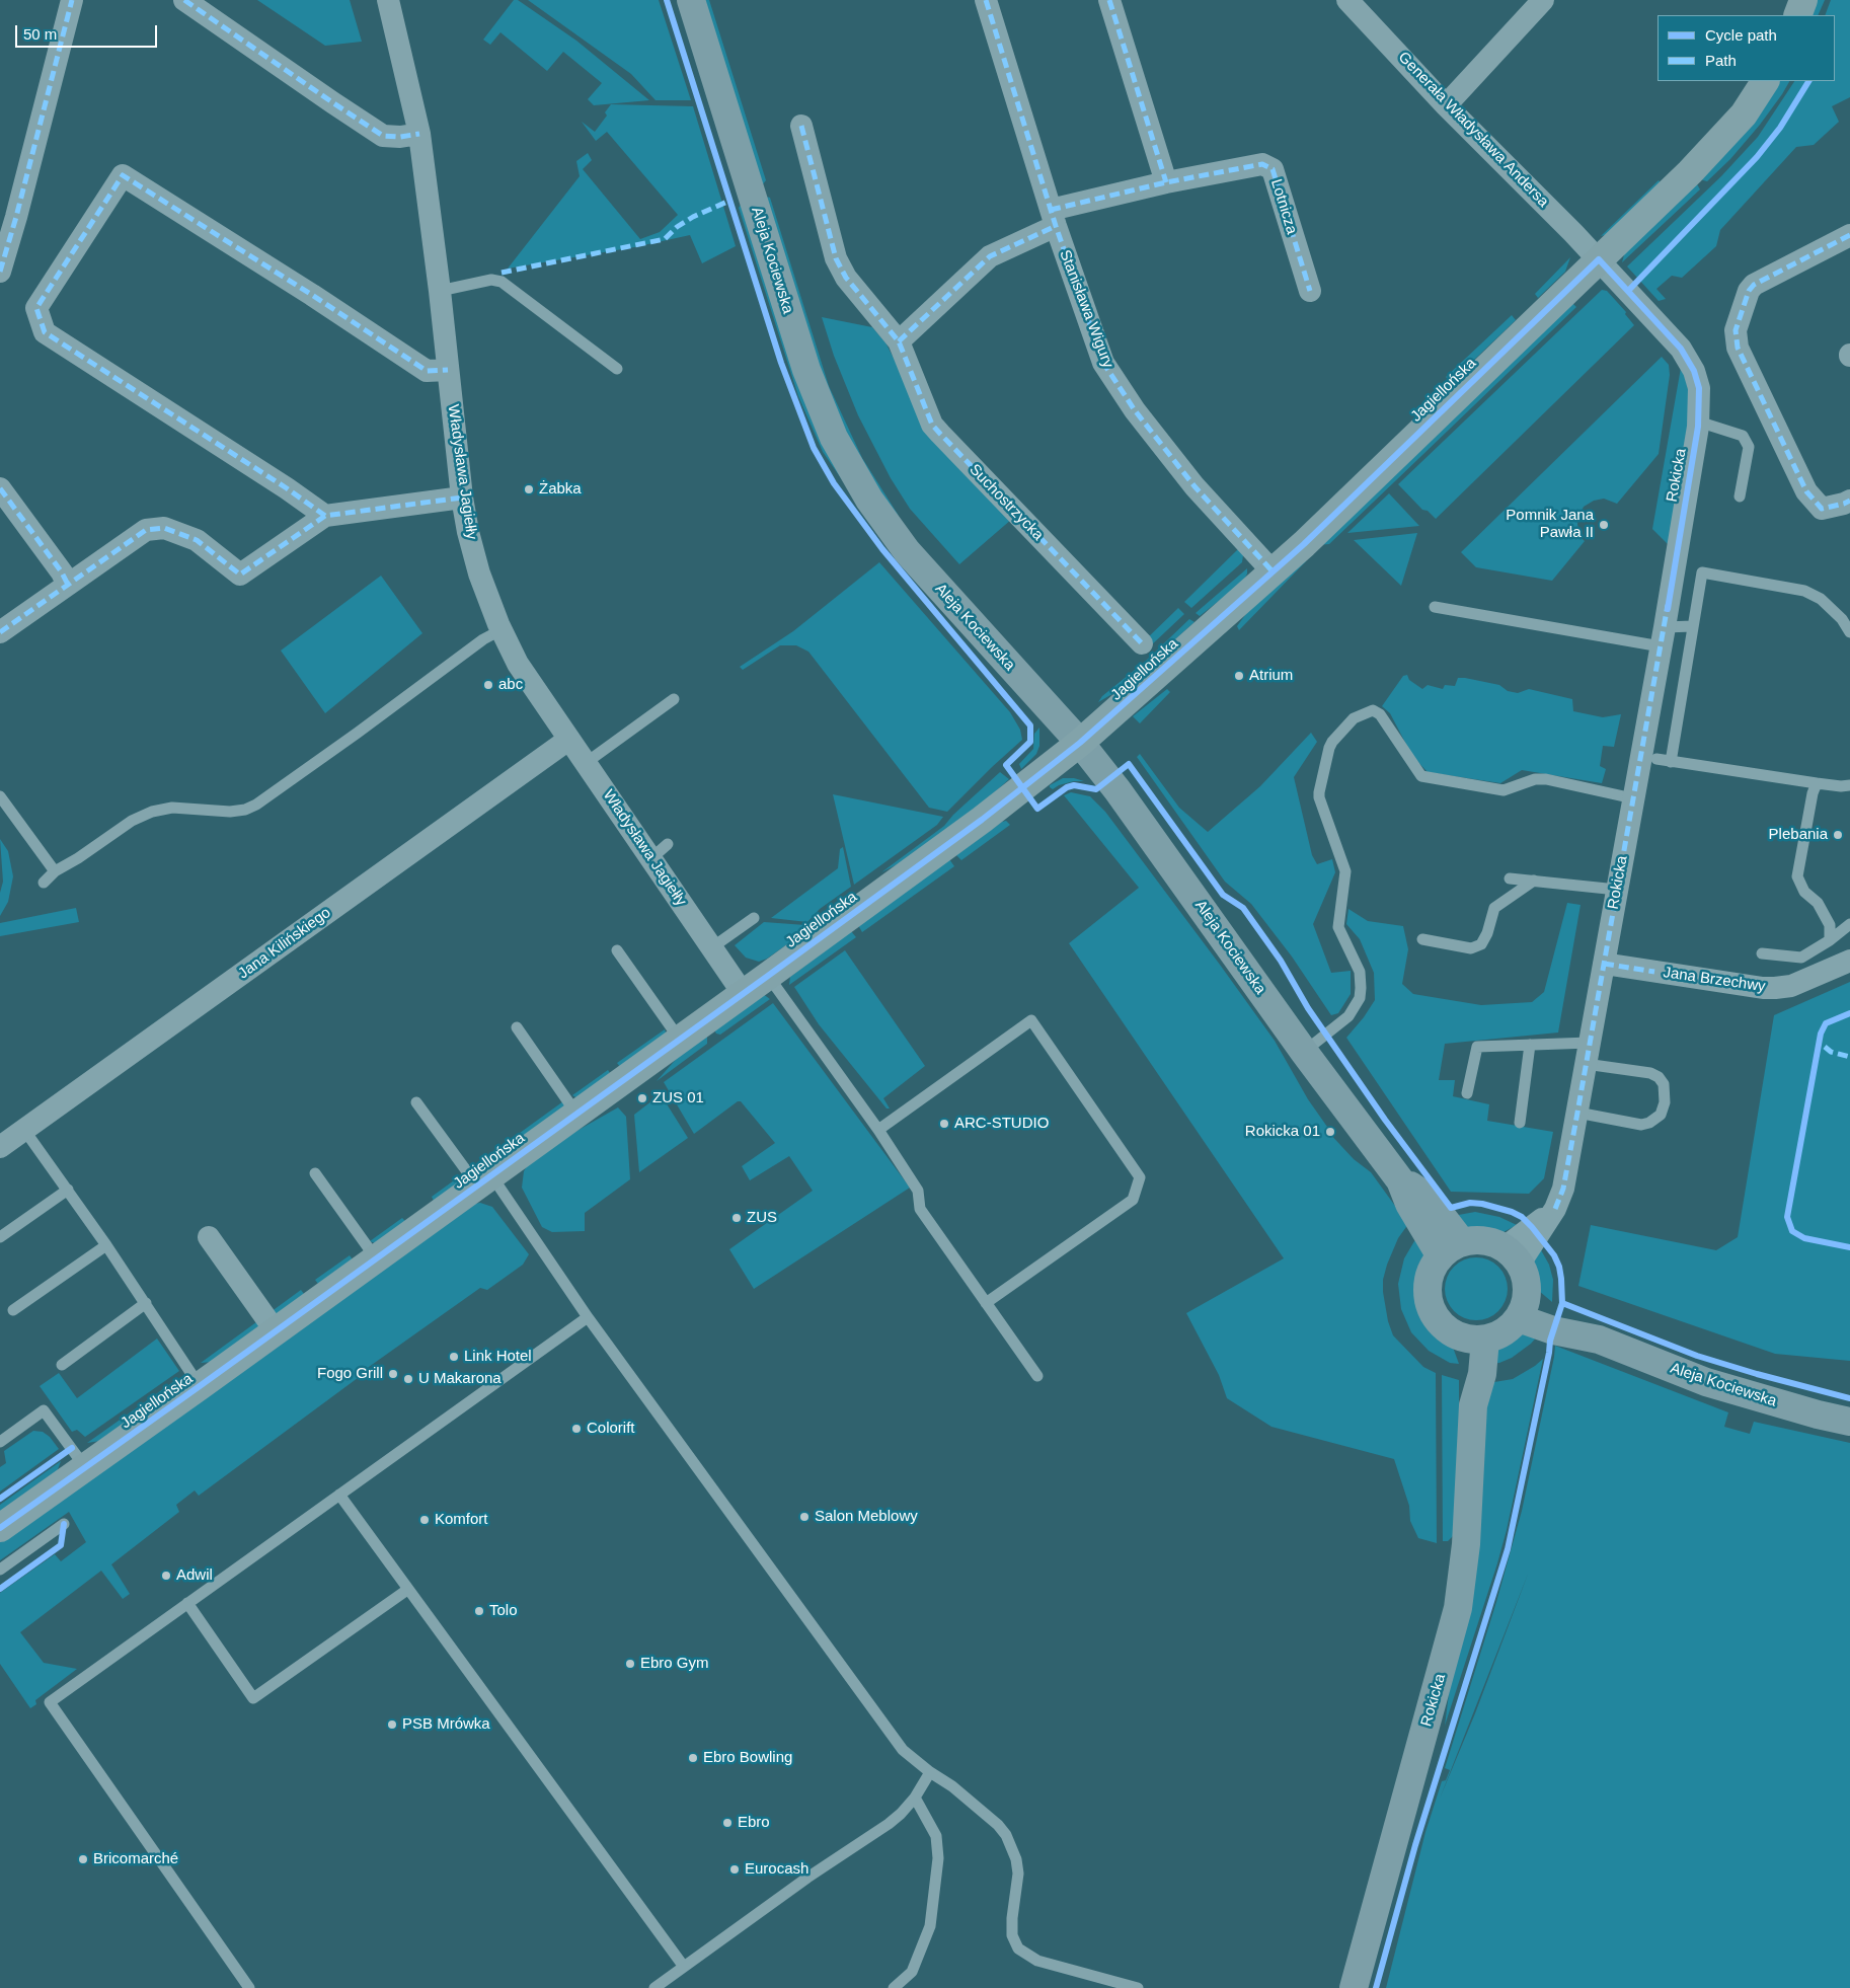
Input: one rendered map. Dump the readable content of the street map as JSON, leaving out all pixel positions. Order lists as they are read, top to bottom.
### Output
{
  "streets": {
    "main road": ["Jagiellońska"],
    "street": [
      "Generała Władysława Andersa",
      "Lotnicza",
      "Aleja Kociewska",
      "Stanisława Wigury",
      "Władysława Jagiełły",
      "Rokicka",
      "Suchostrzycka",
      "Jana Kilińskiego",
      "Jana Brzechwy"
    ]
  },
  "crossings": [
    ["Generała Władysława Andersa", "Jagiellońska"],
    ["Generała Władysława Andersa", "Rokicka"],
    ["Lotnicza", "Stanisława Wigury"],
    ["Aleja Kociewska", "Jagiellońska"],
    ["Aleja Kociewska", "Rokicka"],
    ["Stanisława Wigury", "Jagiellońska"],
    ["Jagiellońska", "Władysława Jagiełły"],
    ["Jagiellońska", "Rokicka"],
    ["Władysława Jagiełły", "Jana Kilińskiego"],
    ["Rokicka", "Jana Brzechwy"]
  ],
  "places": [
    "Żabka",
    "Pomnik Jana Pawła II",
    "Atrium",
    "abc",
    "Plebania",
    "ZUS 01",
    "ARC-STUDIO",
    "Rokicka 01",
    "ZUS",
    "Link Hotel",
    "Fogo Grill",
    "U Makarona",
    "Colorift",
    "Salon Meblowy",
    "Komfort",
    "Adwil",
    "Tolo",
    "Ebro Gym",
    "PSB Mrówka",
    "Ebro Bowling",
    "Ebro",
    "Bricomarché",
    "Eurocash"
  ],
  "legend": ["Cycle path", "Path"],
  "scale_bar": "50 m"
}
